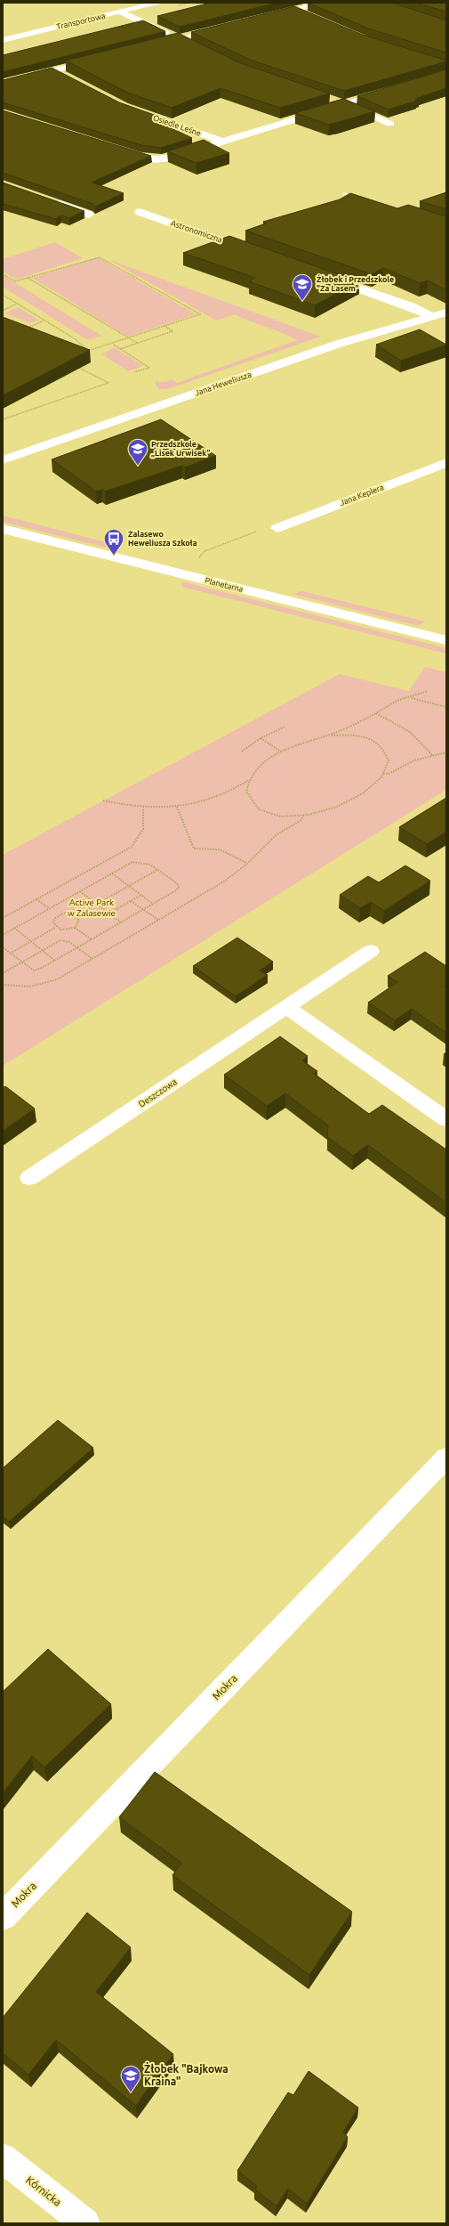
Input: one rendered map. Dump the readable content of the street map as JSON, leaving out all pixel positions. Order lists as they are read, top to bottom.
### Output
{
  "streets": {
    "street": [
      "Transportowa",
      "Osiedle Leśne",
      "Astronomiczna",
      "Jana Heweliusza",
      "Jana Keplera",
      "Planetarna",
      "Deszczowa",
      "Mokra",
      "Kórnicka"
    ]
  },
  "parks": ["Active Park w Zalasewie"],
  "places": {
    "school or university": ["Żłobek i Przedszkole \"Za Lasem\"", "Przedszkole „Lisek Urwisek”", "Żłobek \"Bajkowa Kraina\""],
    "bus stop": ["Zalasewo Heweliusza Szkoła"]
  }
}
